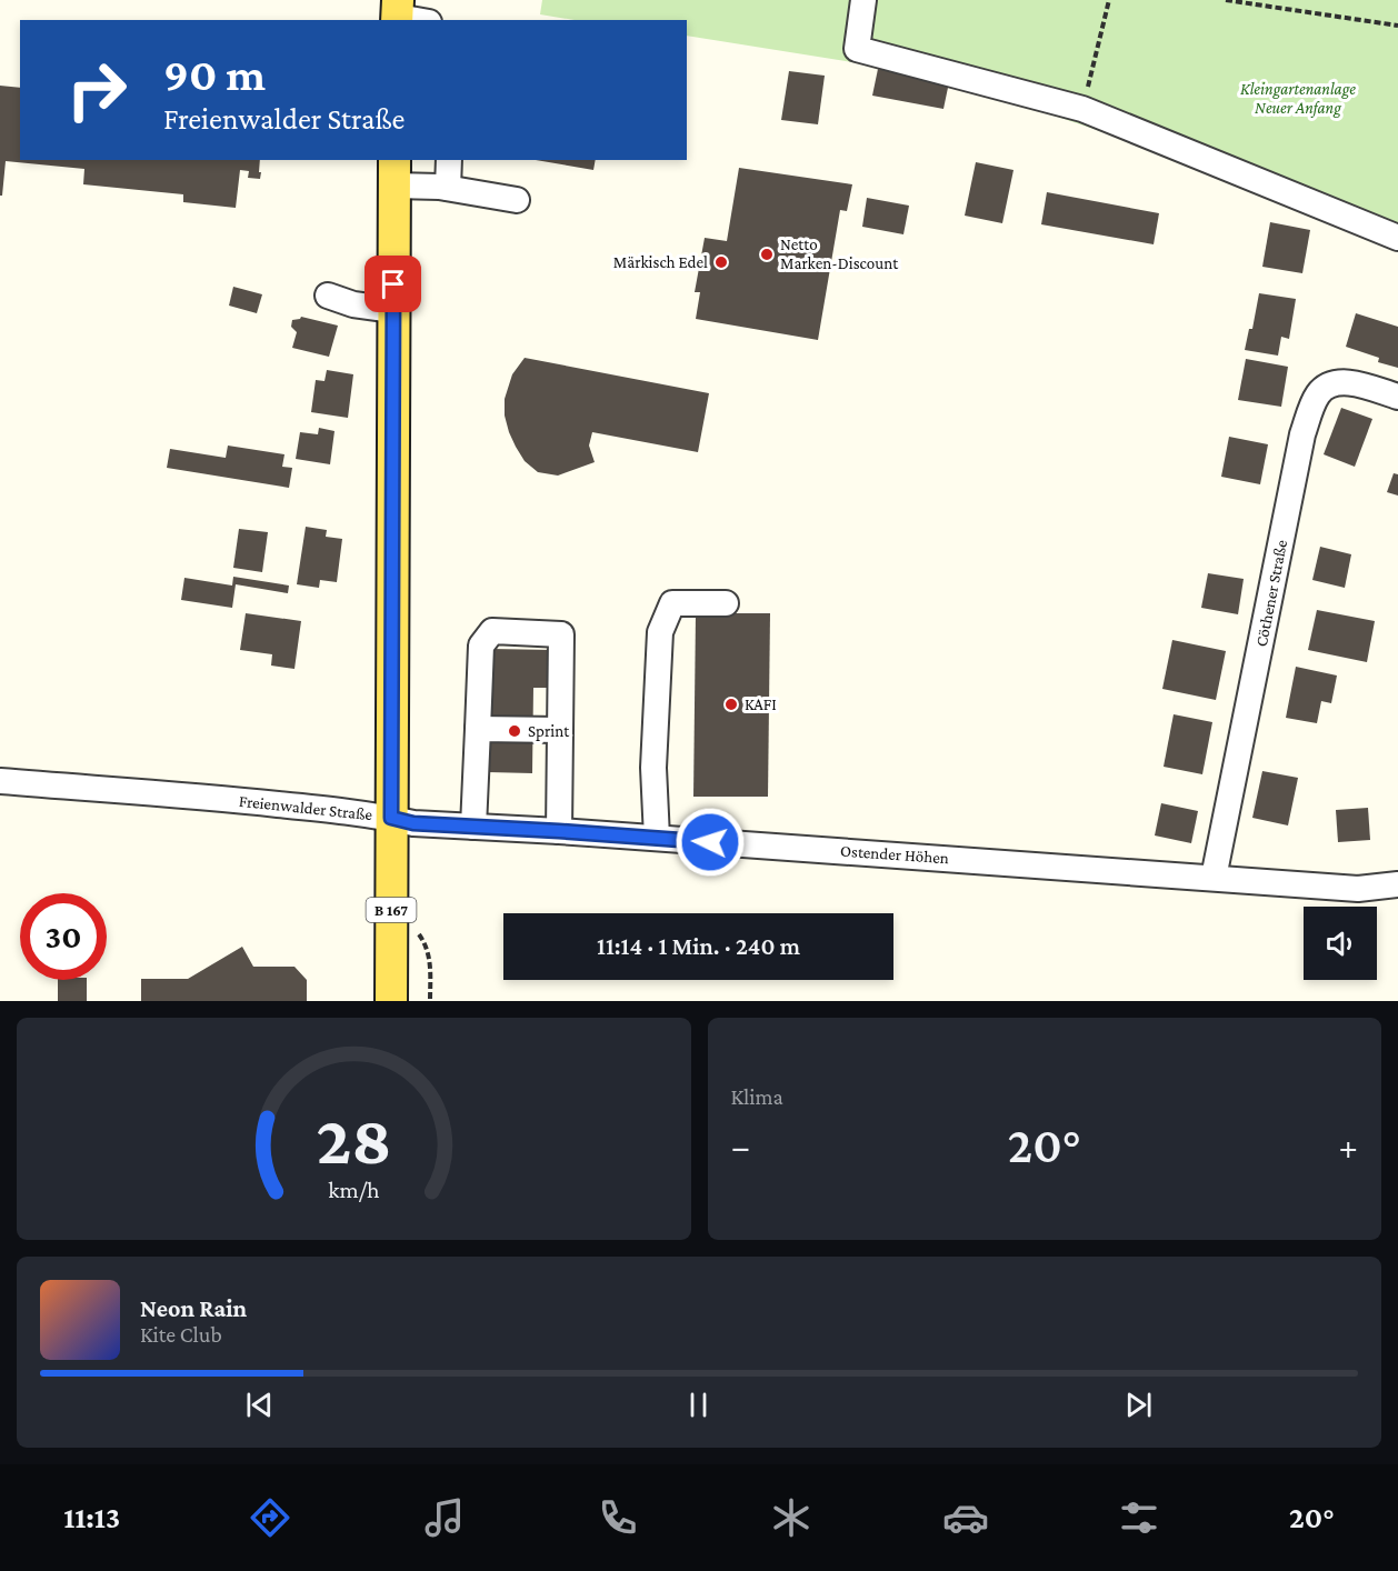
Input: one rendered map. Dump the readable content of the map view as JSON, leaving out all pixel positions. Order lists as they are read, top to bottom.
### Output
{
  "streets": {
    "main road": ["Freienwalder Straße", "B 167"],
    "street": ["Cöthener Straße", "Ostender Höhen"]
  },
  "crossings": [
    ["Cöthener Straße", "Ostender Höhen"],
    ["Freienwalder Straße", "Ostender Höhen"],
    ["Freienwalder Straße", "B 167"],
    ["Ostender Höhen", "B 167"]
  ],
  "parks": ["Kleingartenanlage Neuer Anfang"],
  "places": [
    "Netto Marken-Discount",
    "Märkisch Edel",
    "KAFI",
    "Sprint"
  ],
  "page": {
    "turn": ["90 m", "Freienwalder Straße"],
    "limit": "30",
    "trip": "11:14 · 1 Min. · 240 m",
    "tile": "Klima",
    "heat": ["−", "20°", "+"],
    "song": ["Neon Rain", "Kite Club"],
    "tabs": ["11:13", "20°"],
    "gauge": ["28", "km/h"]
  }
}
